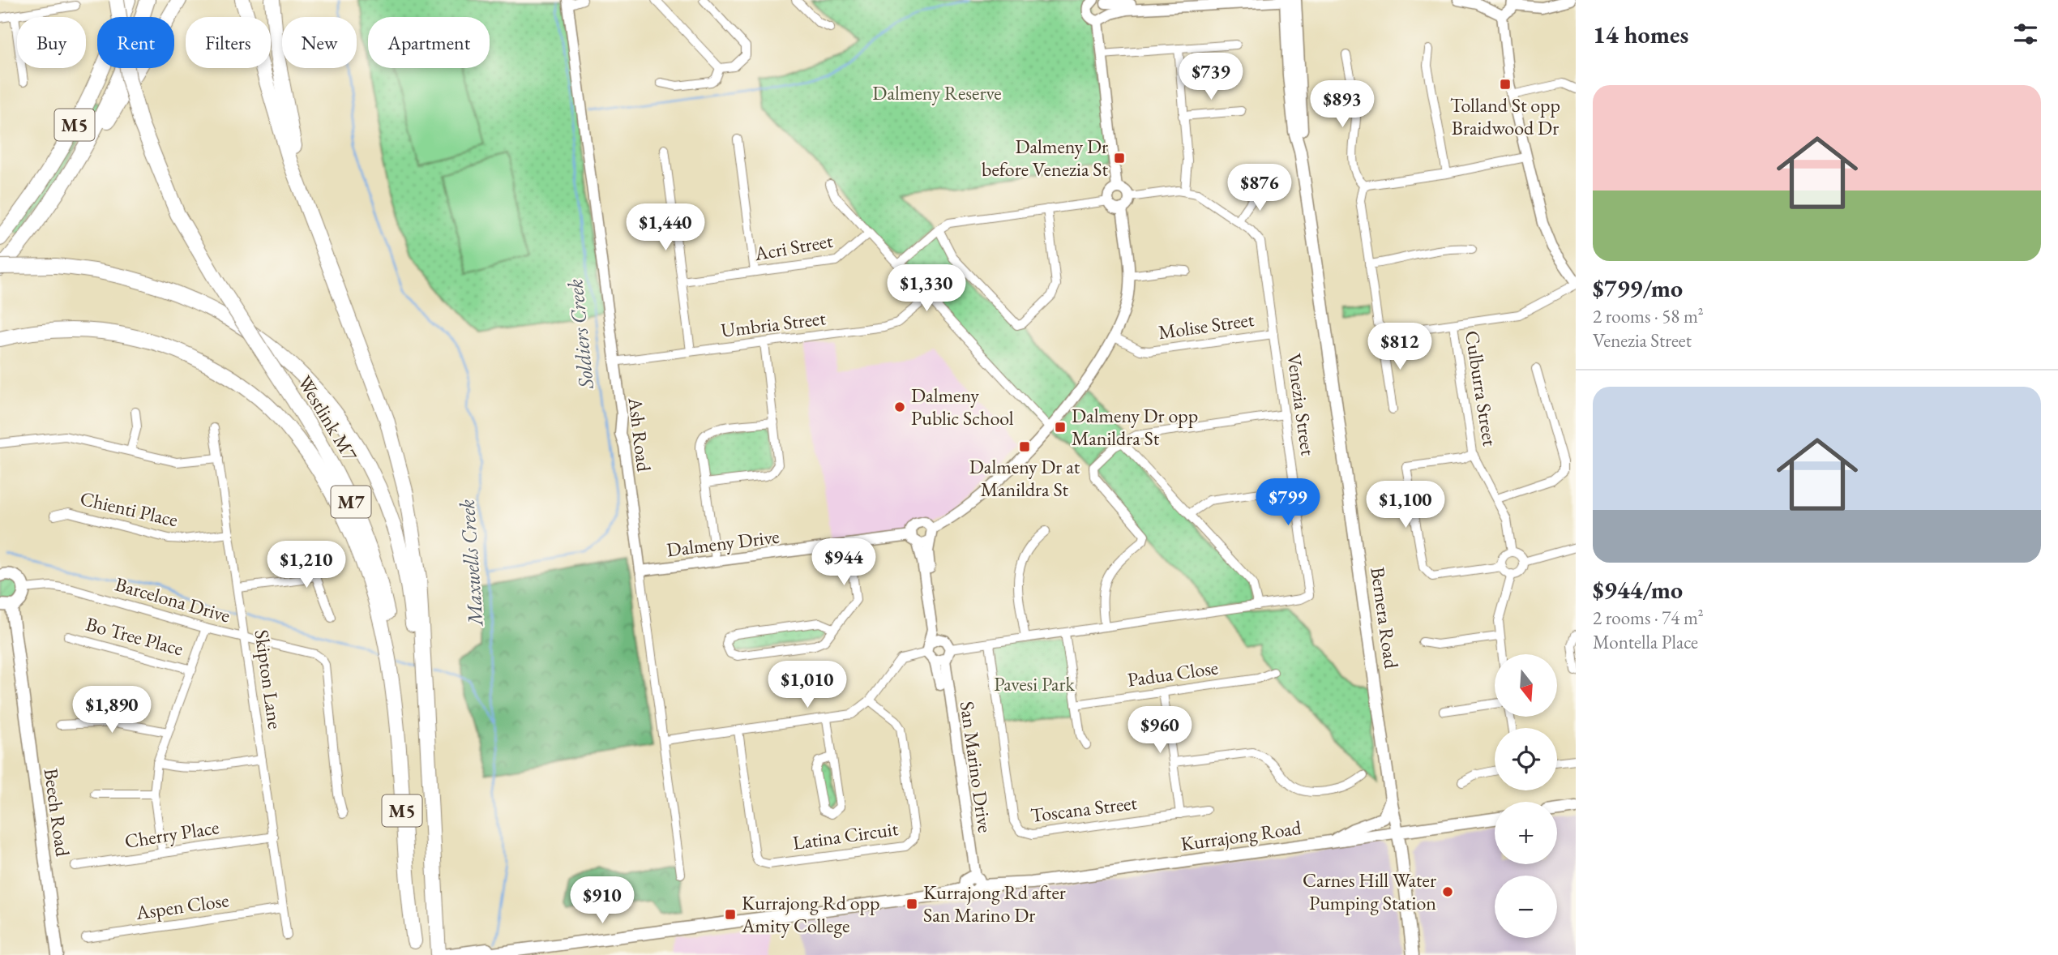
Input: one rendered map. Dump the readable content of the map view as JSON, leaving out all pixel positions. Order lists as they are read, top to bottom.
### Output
{
  "streets": {
    "highway": ["M5", "Westlink M7", "M7"],
    "main road": ["Bernera Road", "Beech Road", "Kurrajong Road"],
    "street": [
      "Acri Street",
      "Umbria Street",
      "Molise Street",
      "Culburra Street",
      "Venezia Street",
      "Ash Road",
      "Chienti Place",
      "Dalmeny Drive",
      "Barcelona Drive",
      "Bo Tree Place",
      "Padua Close",
      "Skipton Lane",
      "San Marino Drive",
      "Toscana Street",
      "Cherry Place",
      "Latina Circuit",
      "Aspen Close"
    ]
  },
  "crossings": [
    ["M5", "Westlink M7"],
    ["M5", "M7"],
    ["Umbria Street", "Ash Road"],
    ["Molise Street", "Venezia Street"],
    ["Venezia Street", "Toscana Street"],
    ["Ash Road", "Dalmeny Drive"],
    ["Chienti Place", "Skipton Lane"],
    ["Barcelona Drive", "Skipton Lane"],
    ["Bernera Road", "Kurrajong Road"],
    ["Skipton Lane", "Cherry Place"],
    ["Skipton Lane", "Aspen Close"],
    ["San Marino Drive", "Kurrajong Road"]
  ],
  "water": ["Soldiers Creek", "Maxwells Creek"],
  "parks": ["Dalmeny Reserve", "Pavesi Park"],
  "places": {
    "transit": [
      "Tolland St opp Braidwood Dr",
      "Dalmeny Dr before Venezia St",
      "Dalmeny Dr opp Manildra St",
      "Dalmeny Dr at Manildra St",
      "Kurrajong Rd after San Marino Dr",
      "Kurrajong Rd opp Amity College"
    ],
    "other": ["Dalmeny Public School", "Carnes Hill Water Pumping Station"]
  },
  "north": "bottom",
  "page": {
    "heading": "14 homes",
    "chip": [
      "Buy",
      "Rent",
      "Filters",
      "New",
      "Apartment"
    ],
    "price": [
      "$739",
      "$893",
      "$876",
      "$1,440",
      "$1,330",
      "$812",
      "$799",
      "$1,100",
      "$944",
      "$1,210",
      "$1,010",
      "$1,890",
      "$960",
      "$910"
    ],
    "list": [
      {
        "name": "$799/mo",
        "note": "2 rooms · 58 m² · Venezia Street"
      },
      {
        "name": "$944/mo",
        "note": "2 rooms · 74 m² · Montella Place"
      }
    ],
    "map_buttons": ["+", "−"]
  }
}
